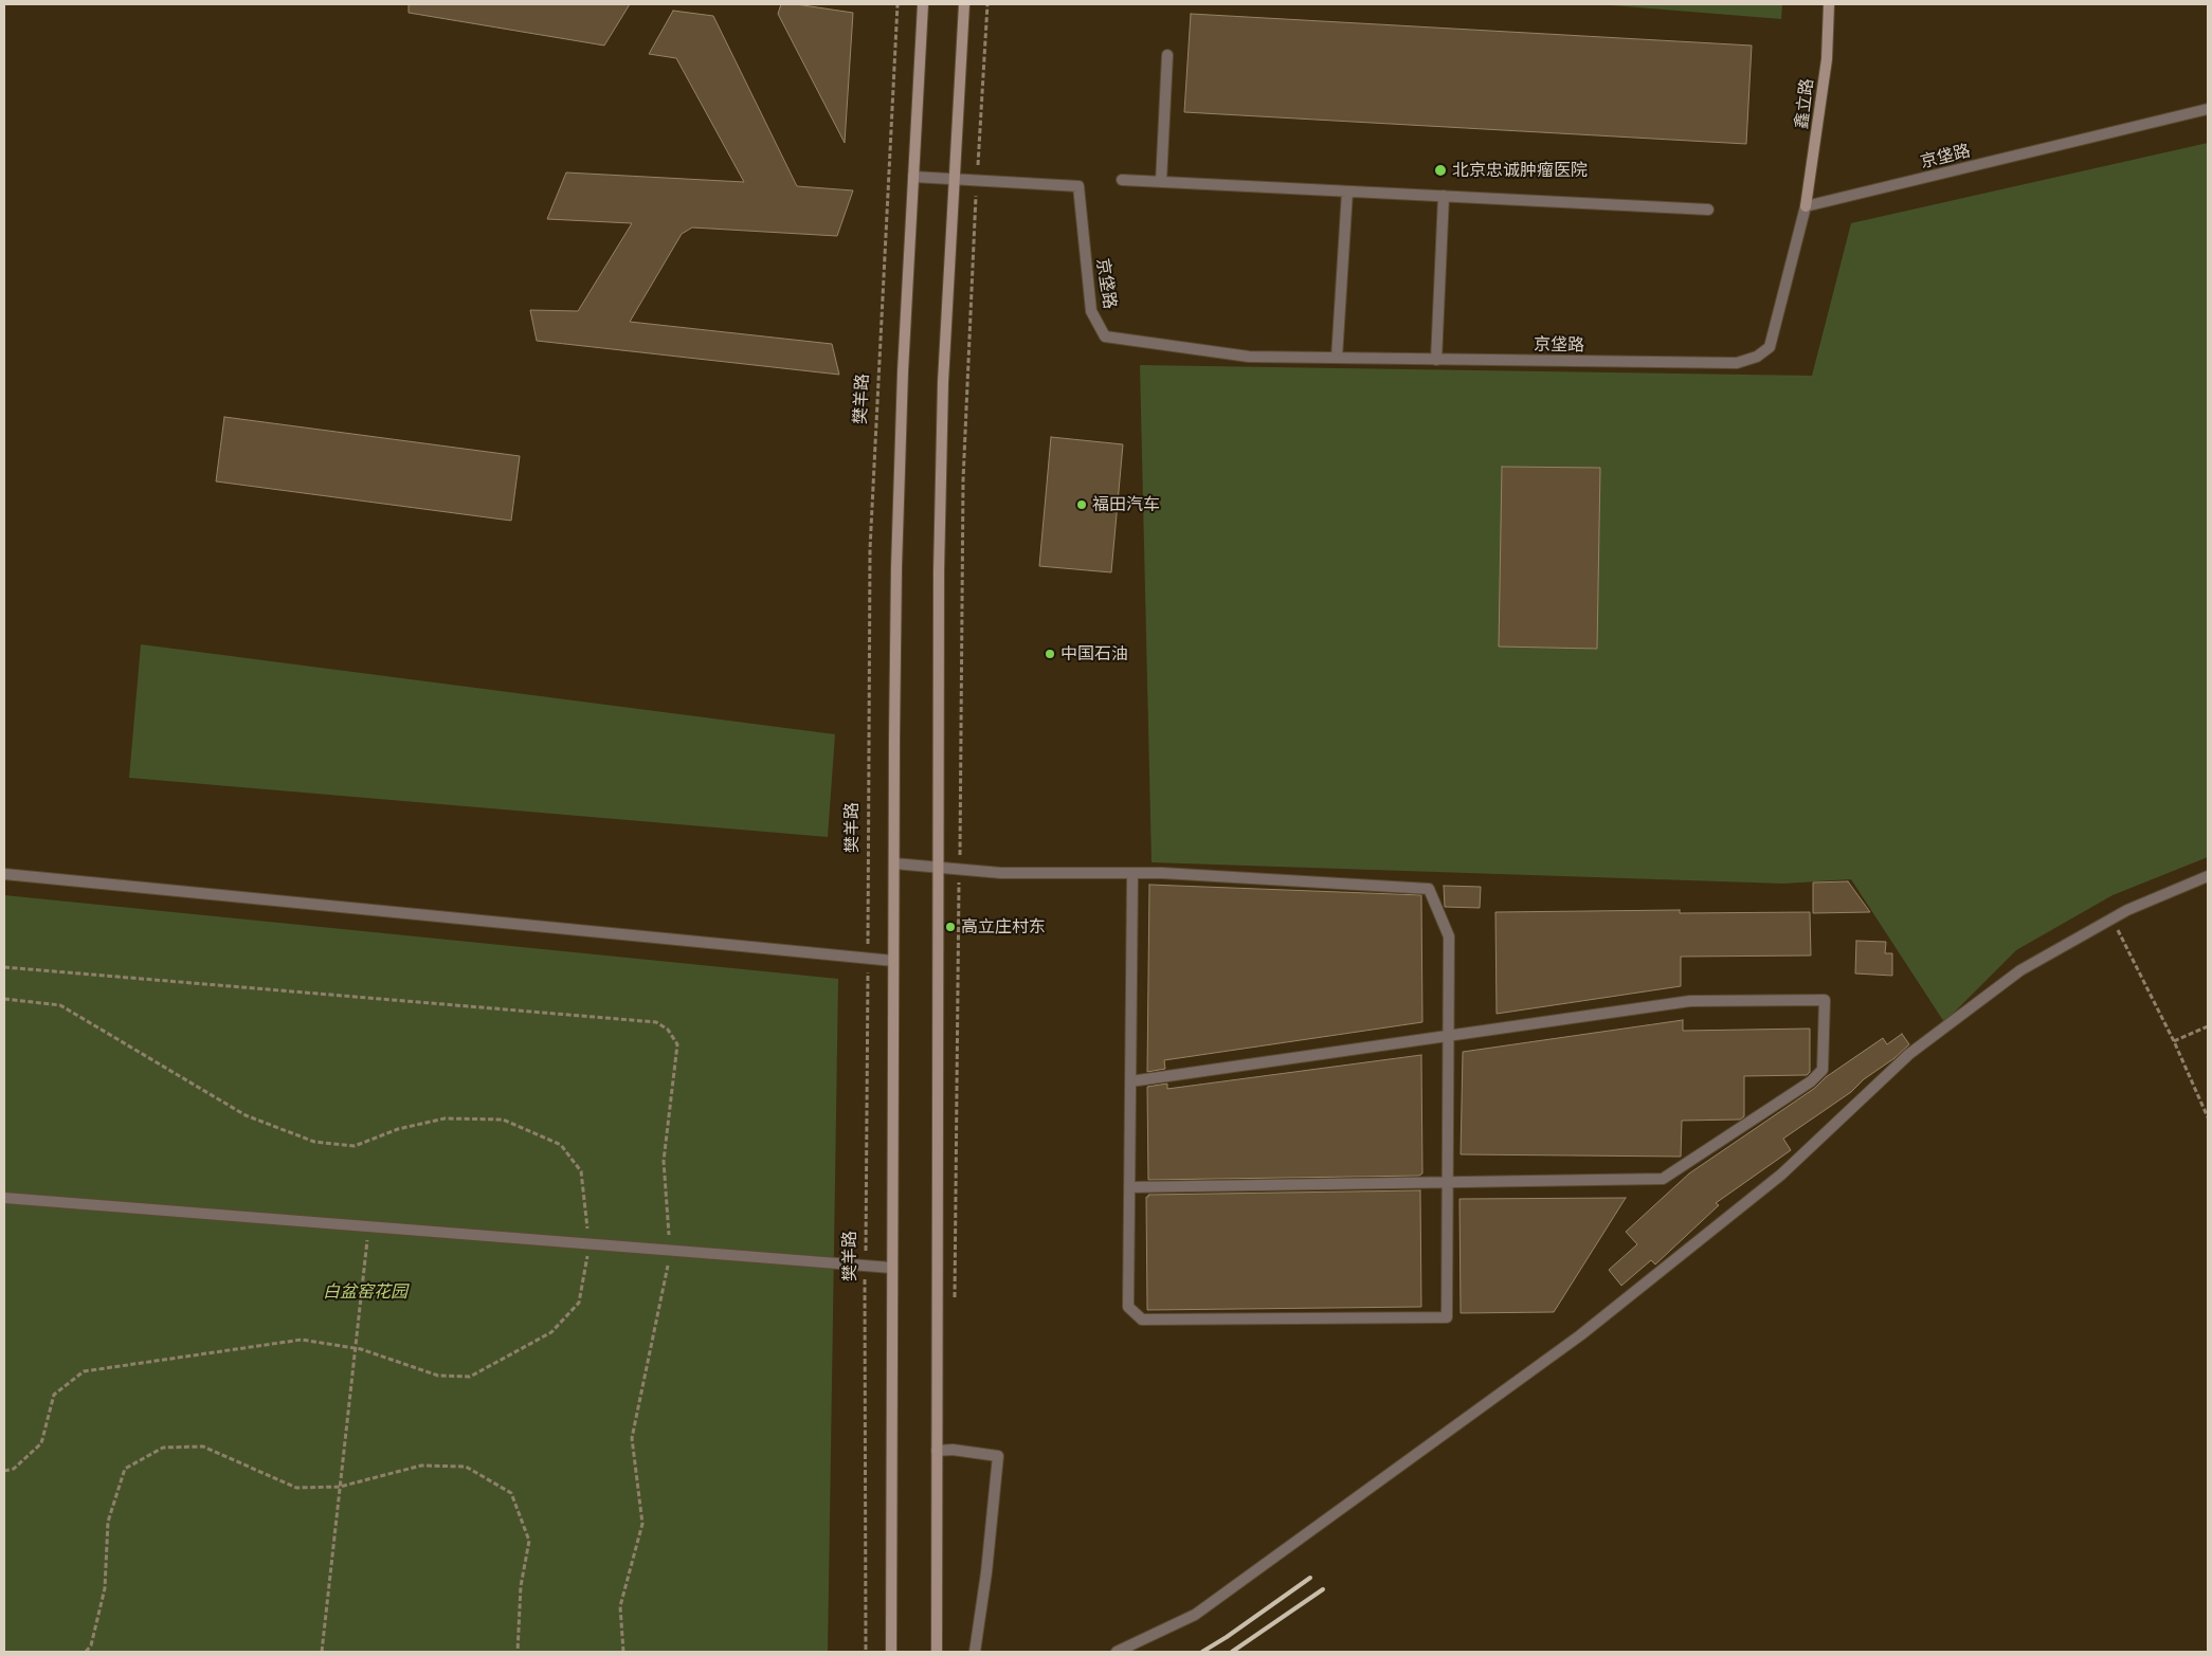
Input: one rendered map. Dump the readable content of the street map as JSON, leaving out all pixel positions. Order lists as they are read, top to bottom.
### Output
{
  "streets": {
    "main road": ["鑫立路"],
    "street": ["京垡路"],
    "path": ["樊羊路"]
  },
  "crossings": [
    ["鑫立路", "京垡路"]
  ],
  "parks": ["白盆窑花园"],
  "places": [
    "北京忠诚肿瘤医院",
    "福田汽车",
    "中国石油",
    "高立庄村东"
  ]
}
